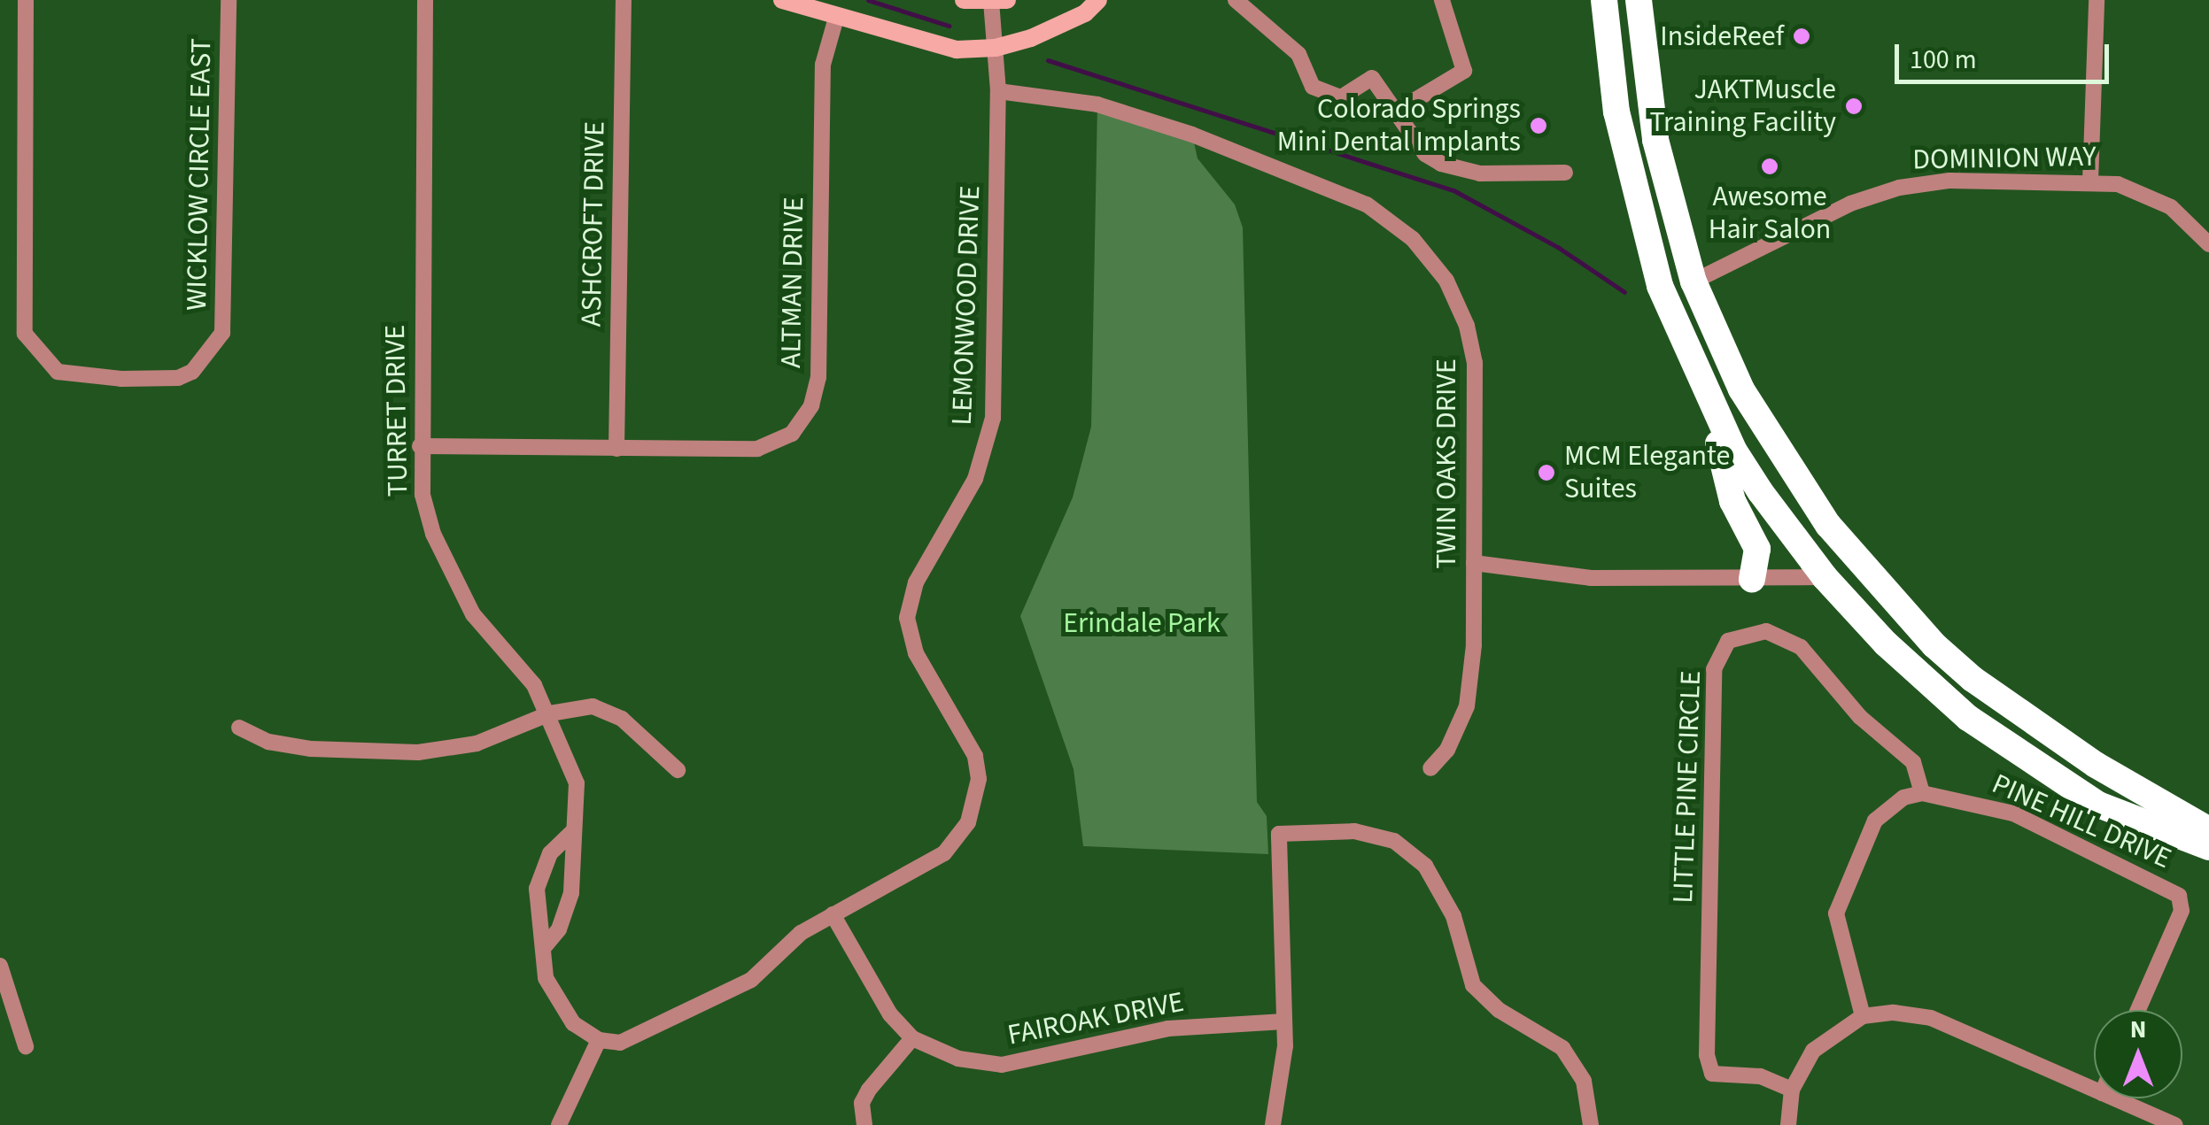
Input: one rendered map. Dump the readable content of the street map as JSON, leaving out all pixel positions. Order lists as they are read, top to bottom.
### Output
{
  "streets": {
    "street": [
      "DOMINION WAY",
      "WICKLOW CIRCLE EAST",
      "ASHCROFT DRIVE",
      "ALTMAN DRIVE",
      "LEMONWOOD DRIVE",
      "TURRET DRIVE",
      "TWIN OAKS DRIVE",
      "LITTLE PINE CIRCLE",
      "PINE HILL DRIVE",
      "FAIROAK DRIVE"
    ]
  },
  "crossings": [
    ["ASHCROFT DRIVE", "ALTMAN DRIVE"],
    ["ALTMAN DRIVE", "TURRET DRIVE"],
    ["LEMONWOOD DRIVE", "TWIN OAKS DRIVE"],
    ["LEMONWOOD DRIVE", "FAIROAK DRIVE"],
    ["LITTLE PINE CIRCLE", "PINE HILL DRIVE"]
  ],
  "parks": ["Erindale Park"],
  "places": [
    "InsideReef",
    "JAKTMuscle Training Facility",
    "Colorado Springs Mini Dental Implants",
    "Awesome Hair Salon",
    "MCM Elegante Suites"
  ],
  "scale_bar": "100 m",
  "north": "top"
}
